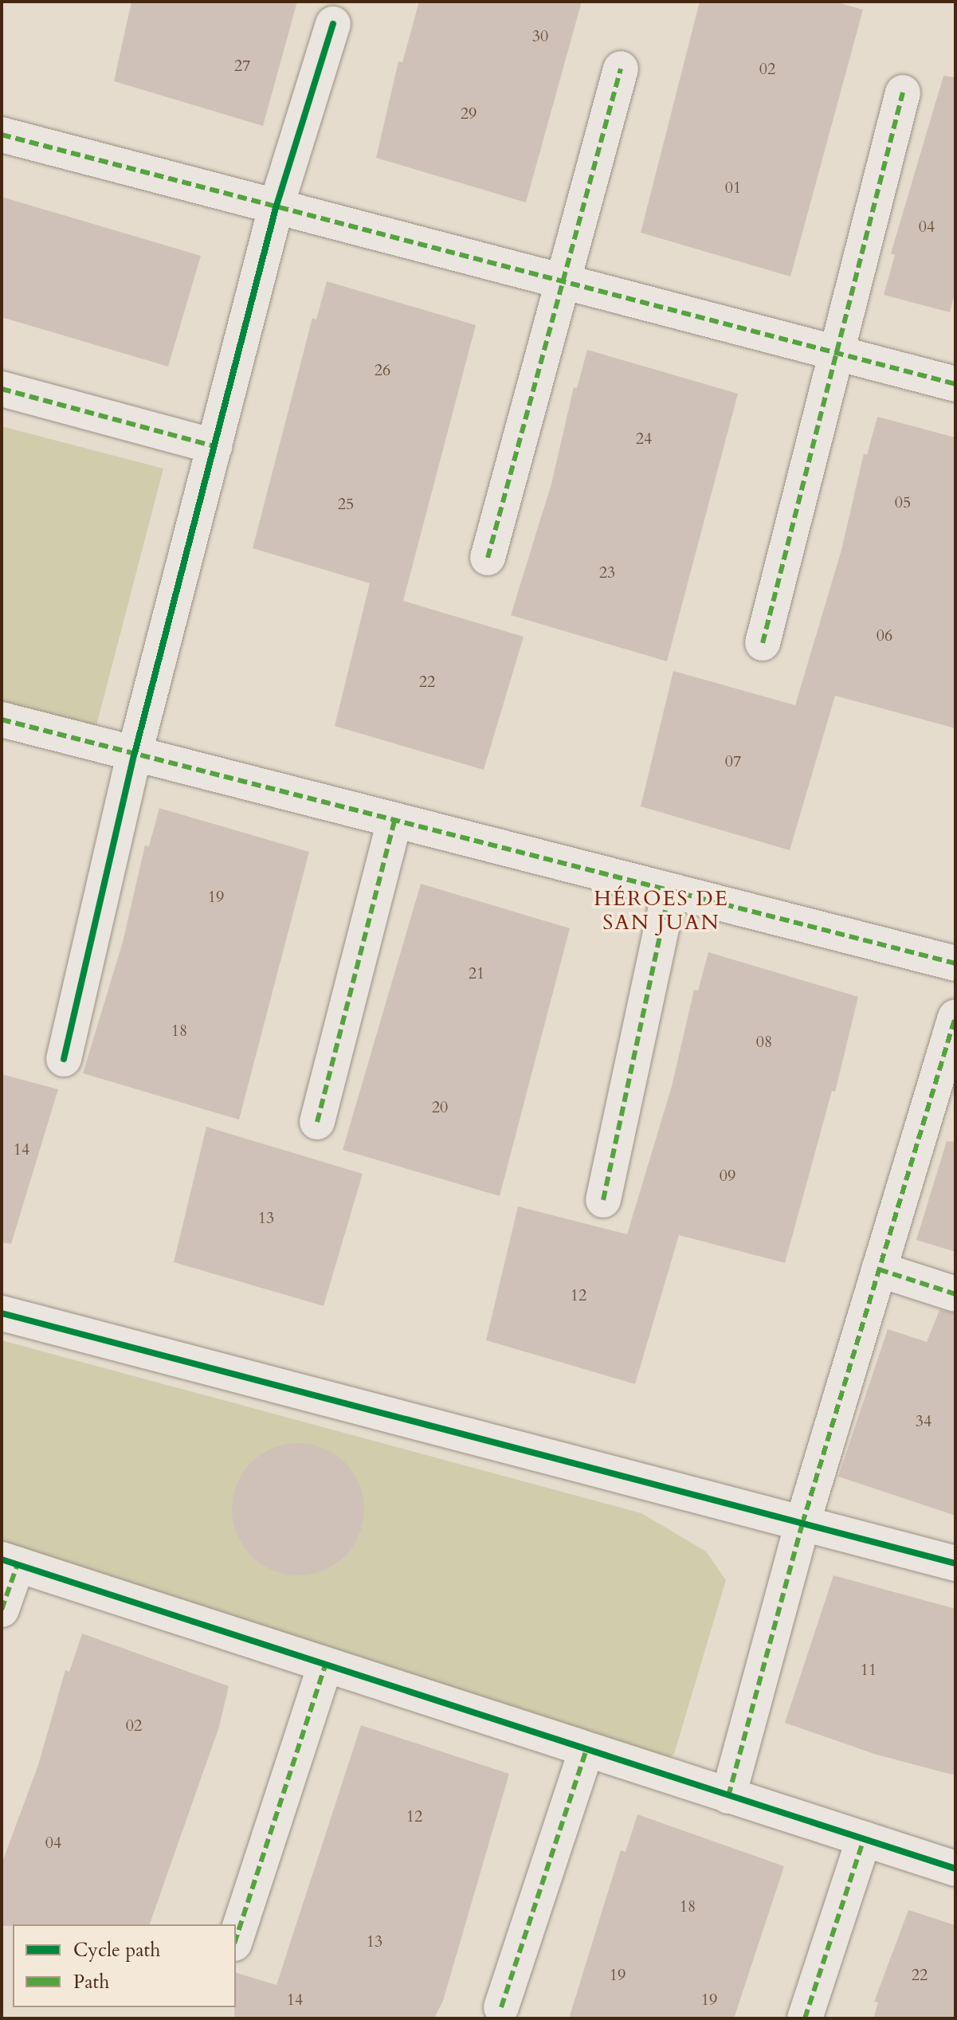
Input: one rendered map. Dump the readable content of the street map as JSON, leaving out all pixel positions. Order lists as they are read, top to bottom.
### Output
{
  "districts": ["HÉROES DE SAN JUAN"],
  "house_numbers": [
    "30",
    "27",
    "02",
    "29",
    "01",
    "04",
    "26",
    "24",
    "05",
    "25",
    "23",
    "06",
    "22",
    "07",
    "19",
    "21",
    "18",
    "08",
    "20",
    "14",
    "09",
    "13",
    "12",
    "34",
    "11",
    "02",
    "12",
    "04",
    "18",
    "13",
    "19",
    "22",
    "14",
    "19"
  ],
  "legend": ["Cycle path", "Path"]
}
